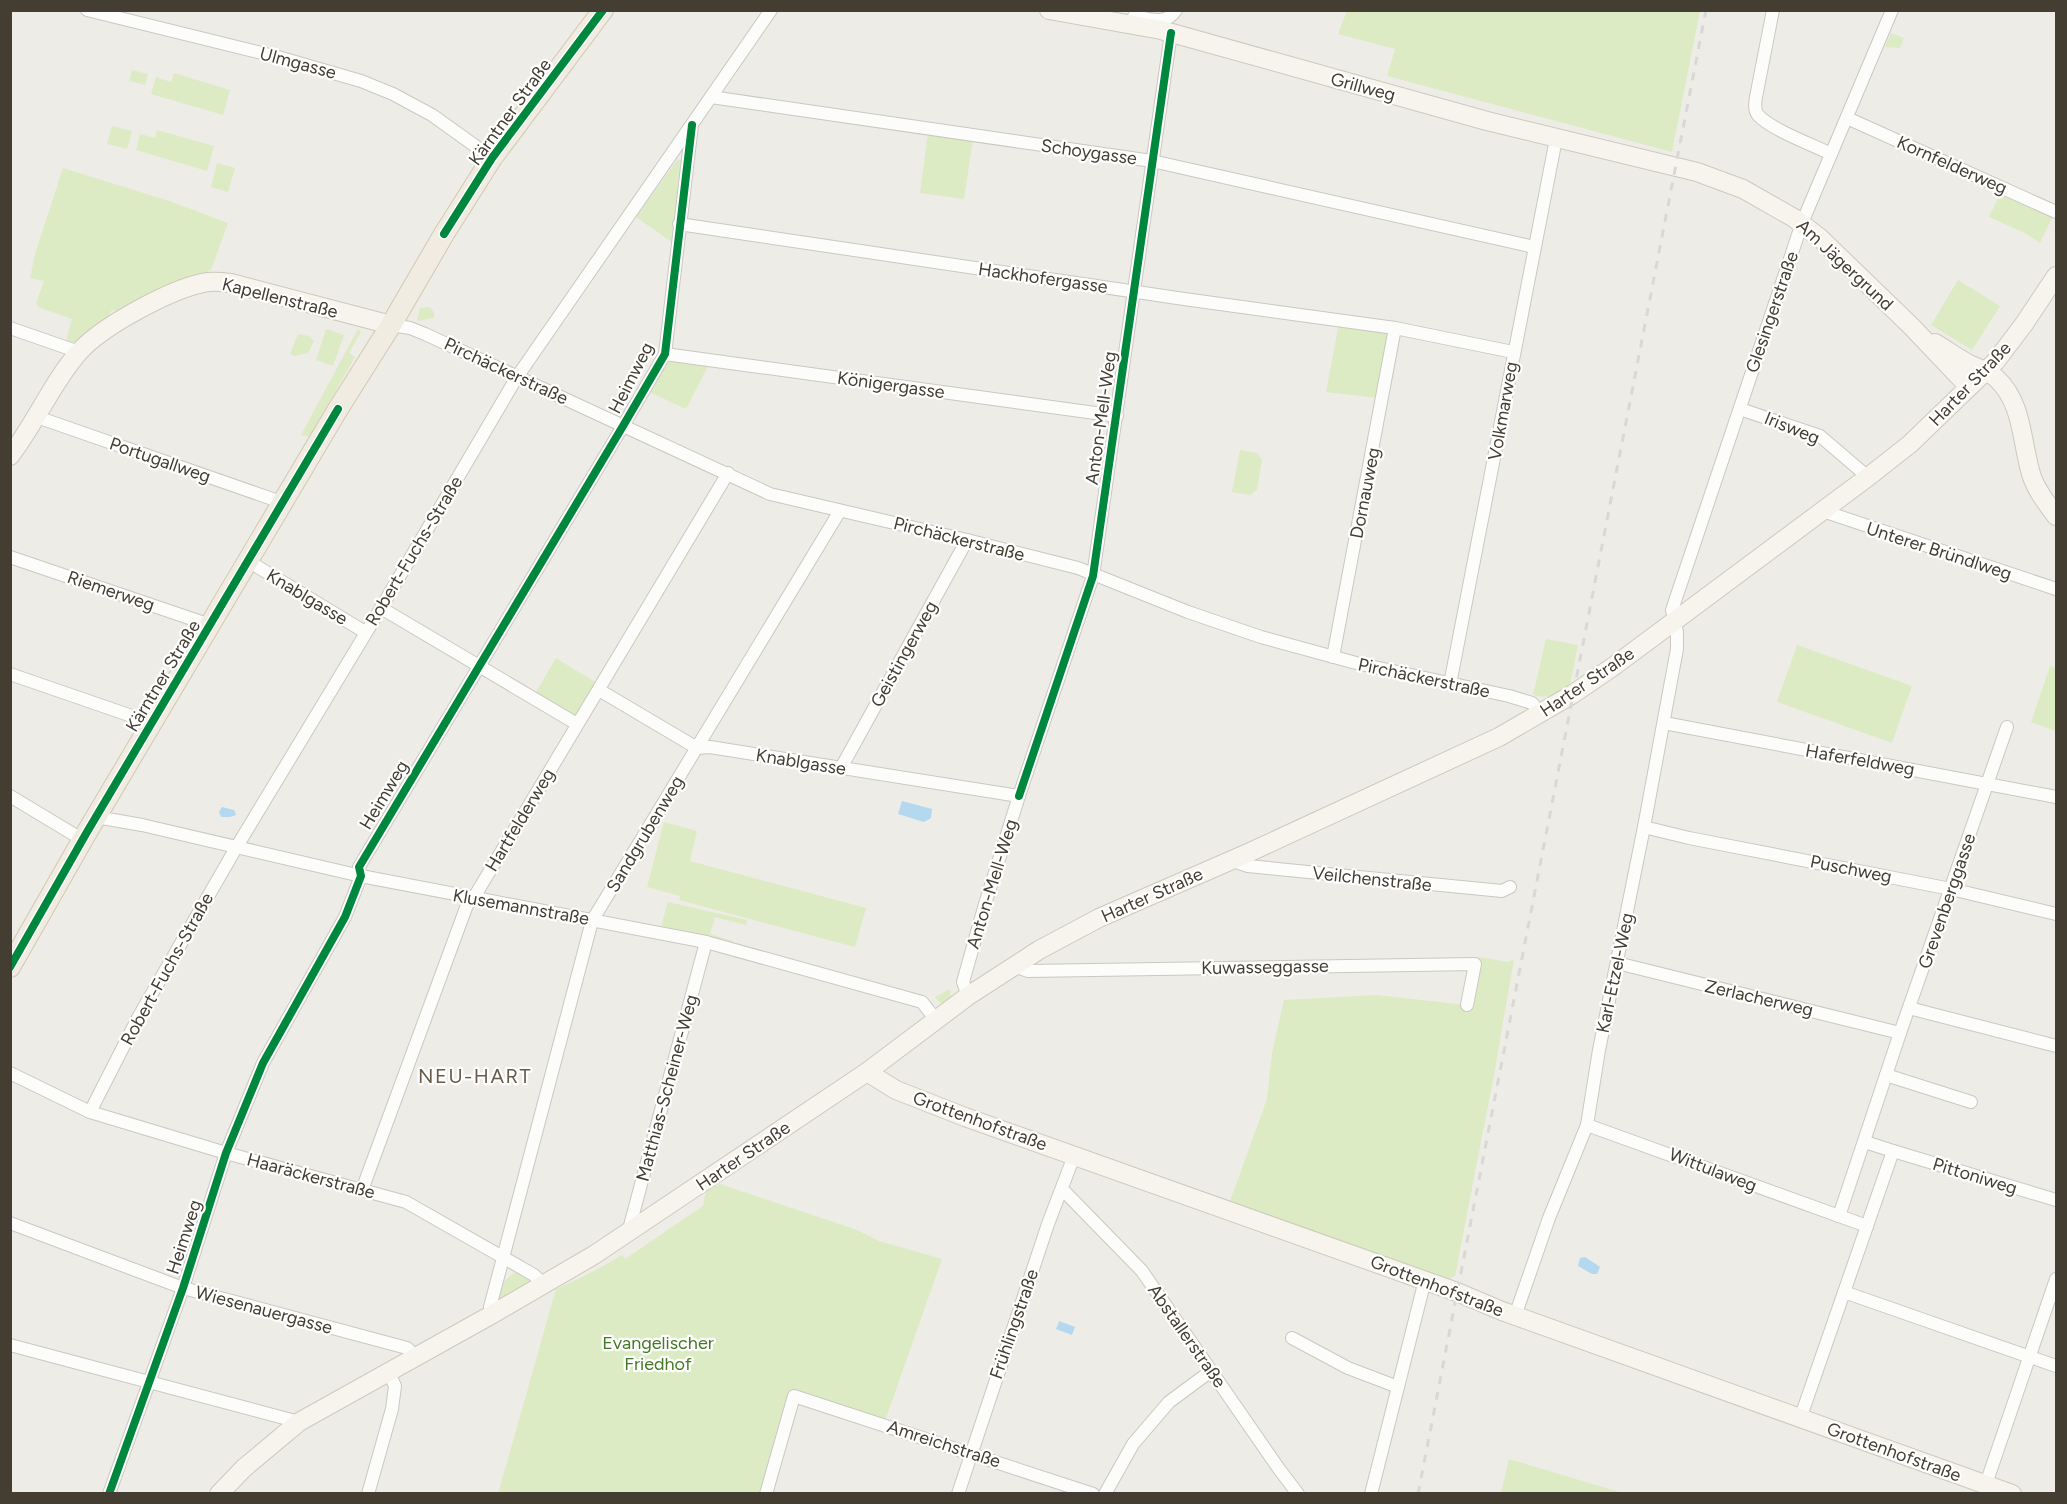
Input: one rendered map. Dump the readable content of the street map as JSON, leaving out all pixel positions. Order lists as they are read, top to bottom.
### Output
{
  "streets": {
    "main road": [
      "Grillweg",
      "Kärntner Straße",
      "Am Jägergrund",
      "Kapellenstraße",
      "Harter Straße",
      "Grottenhofstraße"
    ],
    "street": [
      "Ulmgasse",
      "Schoygasse",
      "Kornfelderweg",
      "Hackhofergasse",
      "Glesingerstraße",
      "Pirchäckerstraße",
      "Heimweg",
      "Königergasse",
      "Volkmarweg",
      "Anton-Mell-Weg",
      "Irisweg",
      "Portugallweg",
      "Dornauweg",
      "Robert-Fuchs-Straße",
      "Unterer Bründlweg",
      "Riemerweg",
      "Knablgasse",
      "Geistingerweg",
      "Haferfeldweg",
      "Hartfelderweg",
      "Sandgrubenweg",
      "Puschweg",
      "Veilchenstraße",
      "Grevenberggasse",
      "Klusemannstraße",
      "Kuwasseggasse",
      "Karl-Etzel-Weg",
      "Zerlacherweg",
      "Matthias-Scheiner-Weg",
      "Wittulaweg",
      "Haaräckerstraße",
      "Pittoniweg",
      "Wiesenauergasse",
      "Frühlingstraße",
      "Abstallerstraße",
      "Amreichstraße"
    ]
  },
  "crossings": [
    ["Ulmgasse", "Kärntner Straße"],
    ["Grillweg", "Am Jägergrund"],
    ["Grillweg", "Volkmarweg"],
    ["Grillweg", "Anton-Mell-Weg"],
    ["Kärntner Straße", "Kapellenstraße"],
    ["Kärntner Straße", "Pirchäckerstraße"],
    ["Kärntner Straße", "Portugallweg"],
    ["Kärntner Straße", "Riemerweg"],
    ["Kärntner Straße", "Knablgasse"],
    ["Kärntner Straße", "Klusemannstraße"],
    ["Schoygasse", "Volkmarweg"],
    ["Schoygasse", "Anton-Mell-Weg"],
    ["Schoygasse", "Robert-Fuchs-Straße"],
    ["Kornfelderweg", "Glesingerstraße"],
    ["Am Jägergrund", "Glesingerstraße"],
    ["Am Jägergrund", "Harter Straße"],
    ["Hackhofergasse", "Heimweg"],
    ["Hackhofergasse", "Volkmarweg"],
    ["Hackhofergasse", "Anton-Mell-Weg"],
    ["Hackhofergasse", "Dornauweg"],
    ["Kapellenstraße", "Pirchäckerstraße"],
    ["Kapellenstraße", "Portugallweg"],
    ["Glesingerstraße", "Harter Straße"],
    ["Glesingerstraße", "Irisweg"],
    ["Glesingerstraße", "Karl-Etzel-Weg"],
    ["Pirchäckerstraße", "Heimweg"],
    ["Pirchäckerstraße", "Harter Straße"],
    ["Pirchäckerstraße", "Volkmarweg"],
    ["Pirchäckerstraße", "Anton-Mell-Weg"],
    ["Pirchäckerstraße", "Dornauweg"],
    ["Pirchäckerstraße", "Robert-Fuchs-Straße"],
    ["Pirchäckerstraße", "Geistingerweg"],
    ["Pirchäckerstraße", "Hartfelderweg"],
    ["Pirchäckerstraße", "Sandgrubenweg"],
    ["Heimweg", "Königergasse"],
    ["Heimweg", "Robert-Fuchs-Straße"],
    ["Heimweg", "Klusemannstraße"],
    ["Heimweg", "Haaräckerstraße"],
    ["Heimweg", "Wiesenauergasse"],
    ["Harter Straße", "Anton-Mell-Weg"],
    ["Harter Straße", "Irisweg"],
    ["Harter Straße", "Unterer Bründlweg"],
    ["Harter Straße", "Veilchenstraße"],
    ["Harter Straße", "Klusemannstraße"],
    ["Harter Straße", "Kuwasseggasse"],
    ["Harter Straße", "Karl-Etzel-Weg"],
    ["Harter Straße", "Matthias-Scheiner-Weg"],
    ["Harter Straße", "Grottenhofstraße"],
    ["Harter Straße", "Haaräckerstraße"],
    ["Harter Straße", "Wiesenauergasse"],
    ["Königergasse", "Anton-Mell-Weg"],
    ["Anton-Mell-Weg", "Knablgasse"],
    ["Robert-Fuchs-Straße", "Knablgasse"],
    ["Robert-Fuchs-Straße", "Klusemannstraße"],
    ["Robert-Fuchs-Straße", "Haaräckerstraße"],
    ["Knablgasse", "Geistingerweg"],
    ["Knablgasse", "Hartfelderweg"],
    ["Knablgasse", "Sandgrubenweg"],
    ["Haferfeldweg", "Grevenberggasse"],
    ["Haferfeldweg", "Karl-Etzel-Weg"],
    ["Hartfelderweg", "Klusemannstraße"],
    ["Hartfelderweg", "Haaräckerstraße"],
    ["Sandgrubenweg", "Klusemannstraße"],
    ["Sandgrubenweg", "Haaräckerstraße"],
    ["Puschweg", "Grevenberggasse"],
    ["Puschweg", "Karl-Etzel-Weg"],
    ["Grevenberggasse", "Zerlacherweg"],
    ["Grevenberggasse", "Wittulaweg"],
    ["Klusemannstraße", "Matthias-Scheiner-Weg"],
    ["Karl-Etzel-Weg", "Zerlacherweg"],
    ["Karl-Etzel-Weg", "Grottenhofstraße"],
    ["Karl-Etzel-Weg", "Wittulaweg"],
    ["Grottenhofstraße", "Frühlingstraße"],
    ["Frühlingstraße", "Abstallerstraße"],
    ["Frühlingstraße", "Amreichstraße"]
  ],
  "districts": ["NEU-HART"],
  "parks": ["Evangelischer Friedhof"]
}
